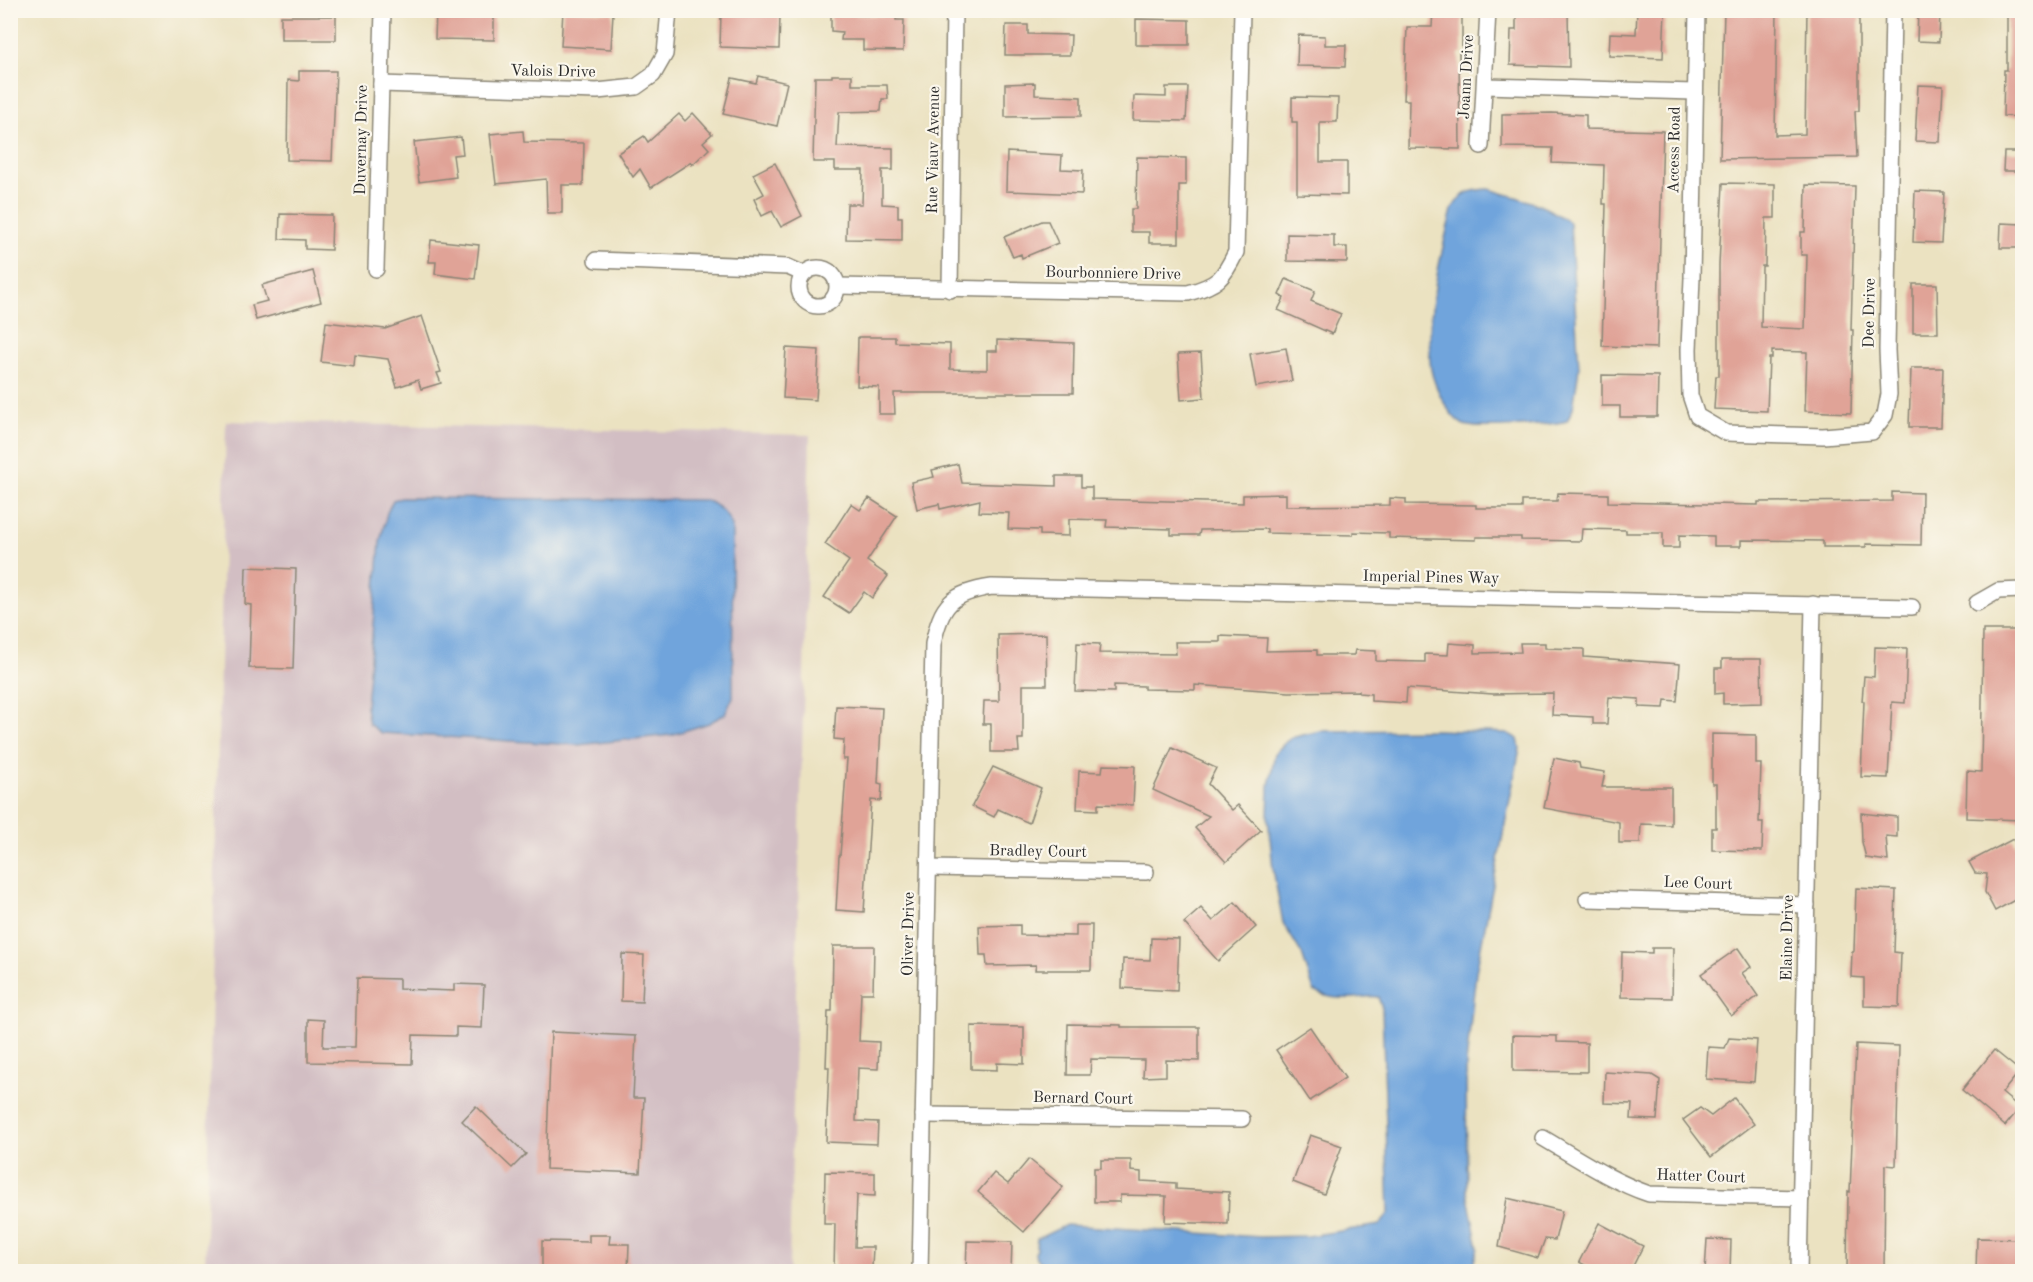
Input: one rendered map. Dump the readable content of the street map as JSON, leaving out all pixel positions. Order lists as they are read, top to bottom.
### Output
{
  "streets": {
    "street": [
      "Valois Drive",
      "Joann Drive",
      "Duvernay Drive",
      "Rue Viauv Avenue",
      "Access Road",
      "Bourbonniere Drive",
      "Dee Drive",
      "Imperial Pines Way",
      "Bradley Court",
      "Lee Court",
      "Oliver Drive",
      "Elaine Drive",
      "Bernard Court",
      "Hatter Court"
    ]
  },
  "crossings": [
    ["Valois Drive", "Duvernay Drive"],
    ["Joann Drive", "Access Road"],
    ["Rue Viauv Avenue", "Bourbonniere Drive"],
    ["Access Road", "Dee Drive"],
    ["Imperial Pines Way", "Oliver Drive"],
    ["Imperial Pines Way", "Elaine Drive"],
    ["Bradley Court", "Oliver Drive"],
    ["Lee Court", "Elaine Drive"],
    ["Oliver Drive", "Bernard Court"],
    ["Elaine Drive", "Hatter Court"]
  ]
}
